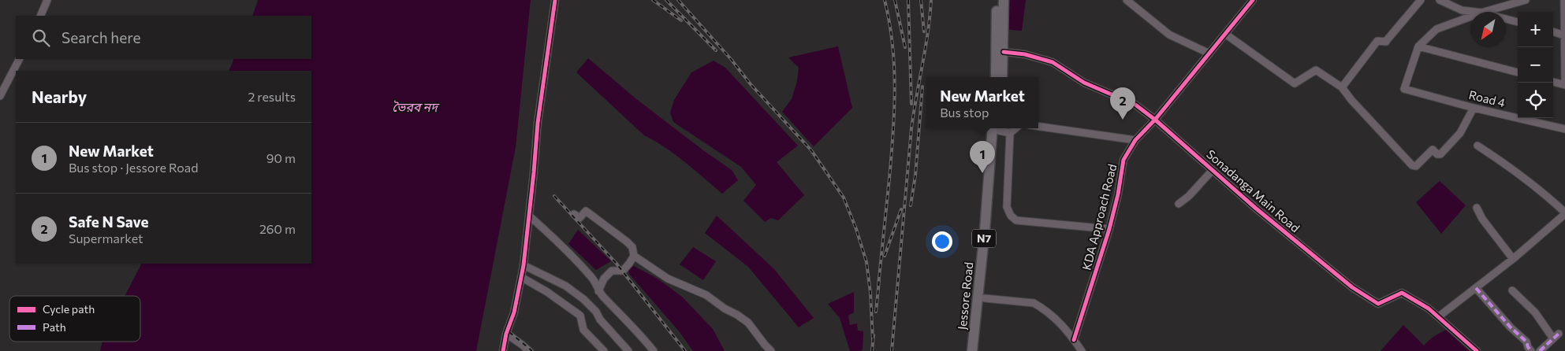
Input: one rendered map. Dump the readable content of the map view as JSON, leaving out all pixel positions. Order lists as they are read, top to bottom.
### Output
{
  "streets": {
    "highway": ["N7", "Jessore Road"],
    "street": ["Road 4", "Sonadanga Main Road", "KDA Approach Road"]
  },
  "crossings": [
    ["Sonadanga Main Road", "KDA Approach Road"]
  ],
  "water": ["ভৈরব নদ"],
  "legend": ["Cycle path", "Path"],
  "north": "bottom left",
  "page": {
    "map_buttons": ["+", "−"],
    "search": "Search here",
    "heading": ["Nearby", "2 results"],
    "popup": ["New Market", "Bus stop"],
    "pins": ["2", "1"],
    "list": [
      {
        "mark": "1",
        "name": "New Market",
        "note": "Bus stop · Jessore Road",
        "value": "90 m"
      },
      {
        "mark": "2",
        "name": "Safe N Save",
        "note": "Supermarket",
        "value": "260 m"
      }
    ]
  }
}
